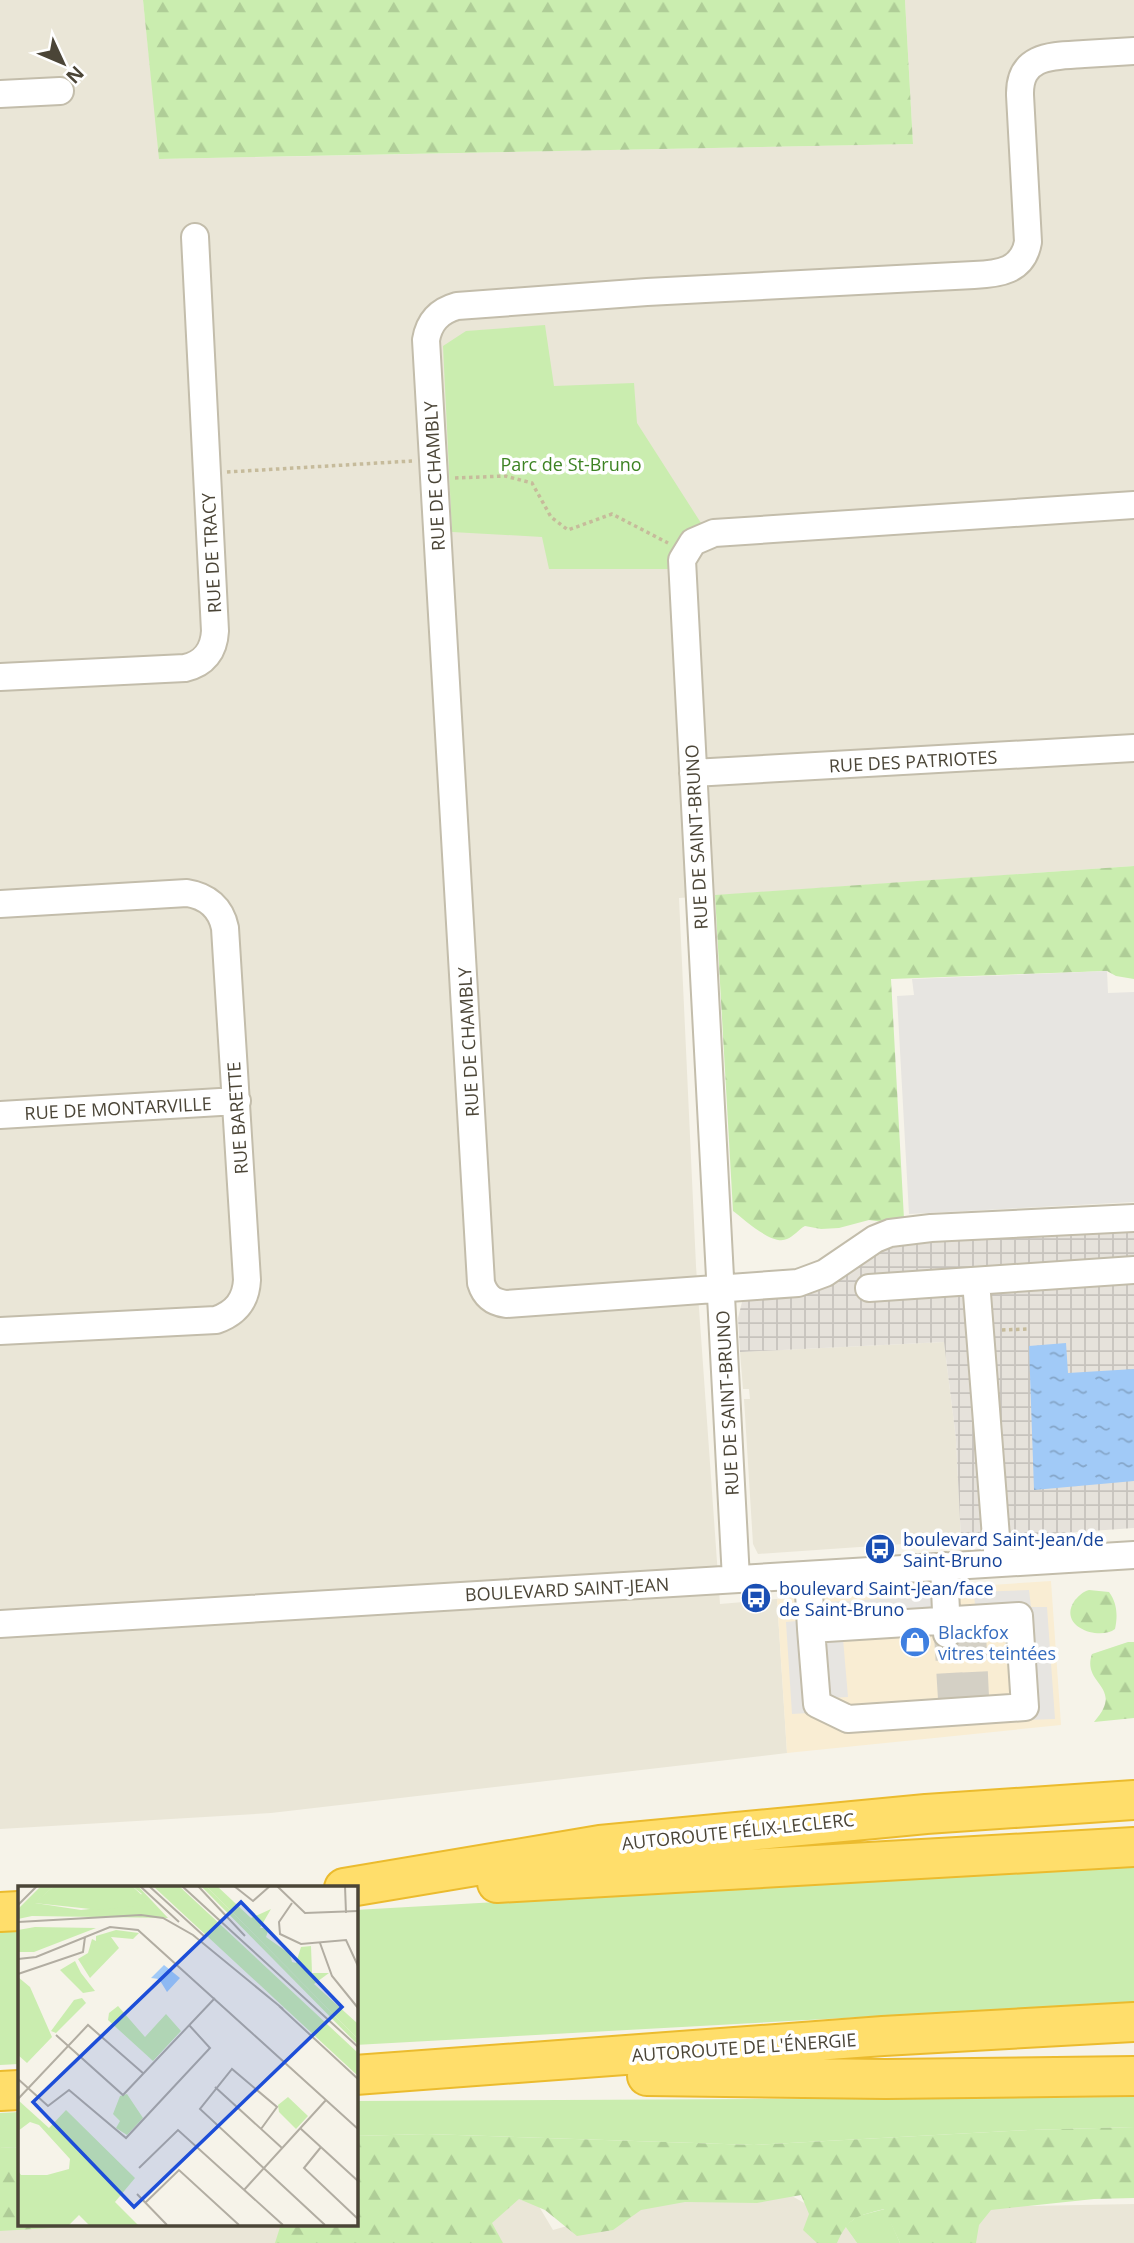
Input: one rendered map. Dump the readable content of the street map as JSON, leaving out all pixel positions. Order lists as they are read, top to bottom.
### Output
{
  "streets": {
    "highway": ["AUTOROUTE FÉLIX-LECLERC", "AUTOROUTE DE L'ÉNERGIE"],
    "street": [
      "RUE DE CHAMBLY",
      "RUE DE TRACY",
      "RUE DES PATRIOTES",
      "RUE DE SAINT-BRUNO",
      "RUE DE MONTARVILLE",
      "RUE BARETTE",
      "BOULEVARD SAINT-JEAN"
    ]
  },
  "crossings": [
    ["RUE DE CHAMBLY", "RUE DE SAINT-BRUNO"],
    ["RUE DES PATRIOTES", "RUE DE SAINT-BRUNO"],
    ["RUE DE SAINT-BRUNO", "BOULEVARD SAINT-JEAN"],
    ["RUE DE MONTARVILLE", "RUE BARETTE"]
  ],
  "parks": ["Parc de St-Bruno"],
  "places": {
    "bus stop": ["boulevard Saint-Jean/de Saint-Bruno", "boulevard Saint-Jean/face de Saint-Bruno"],
    "shop": ["Blackfox vitres teintées"]
  },
  "north": "bottom right"
}
